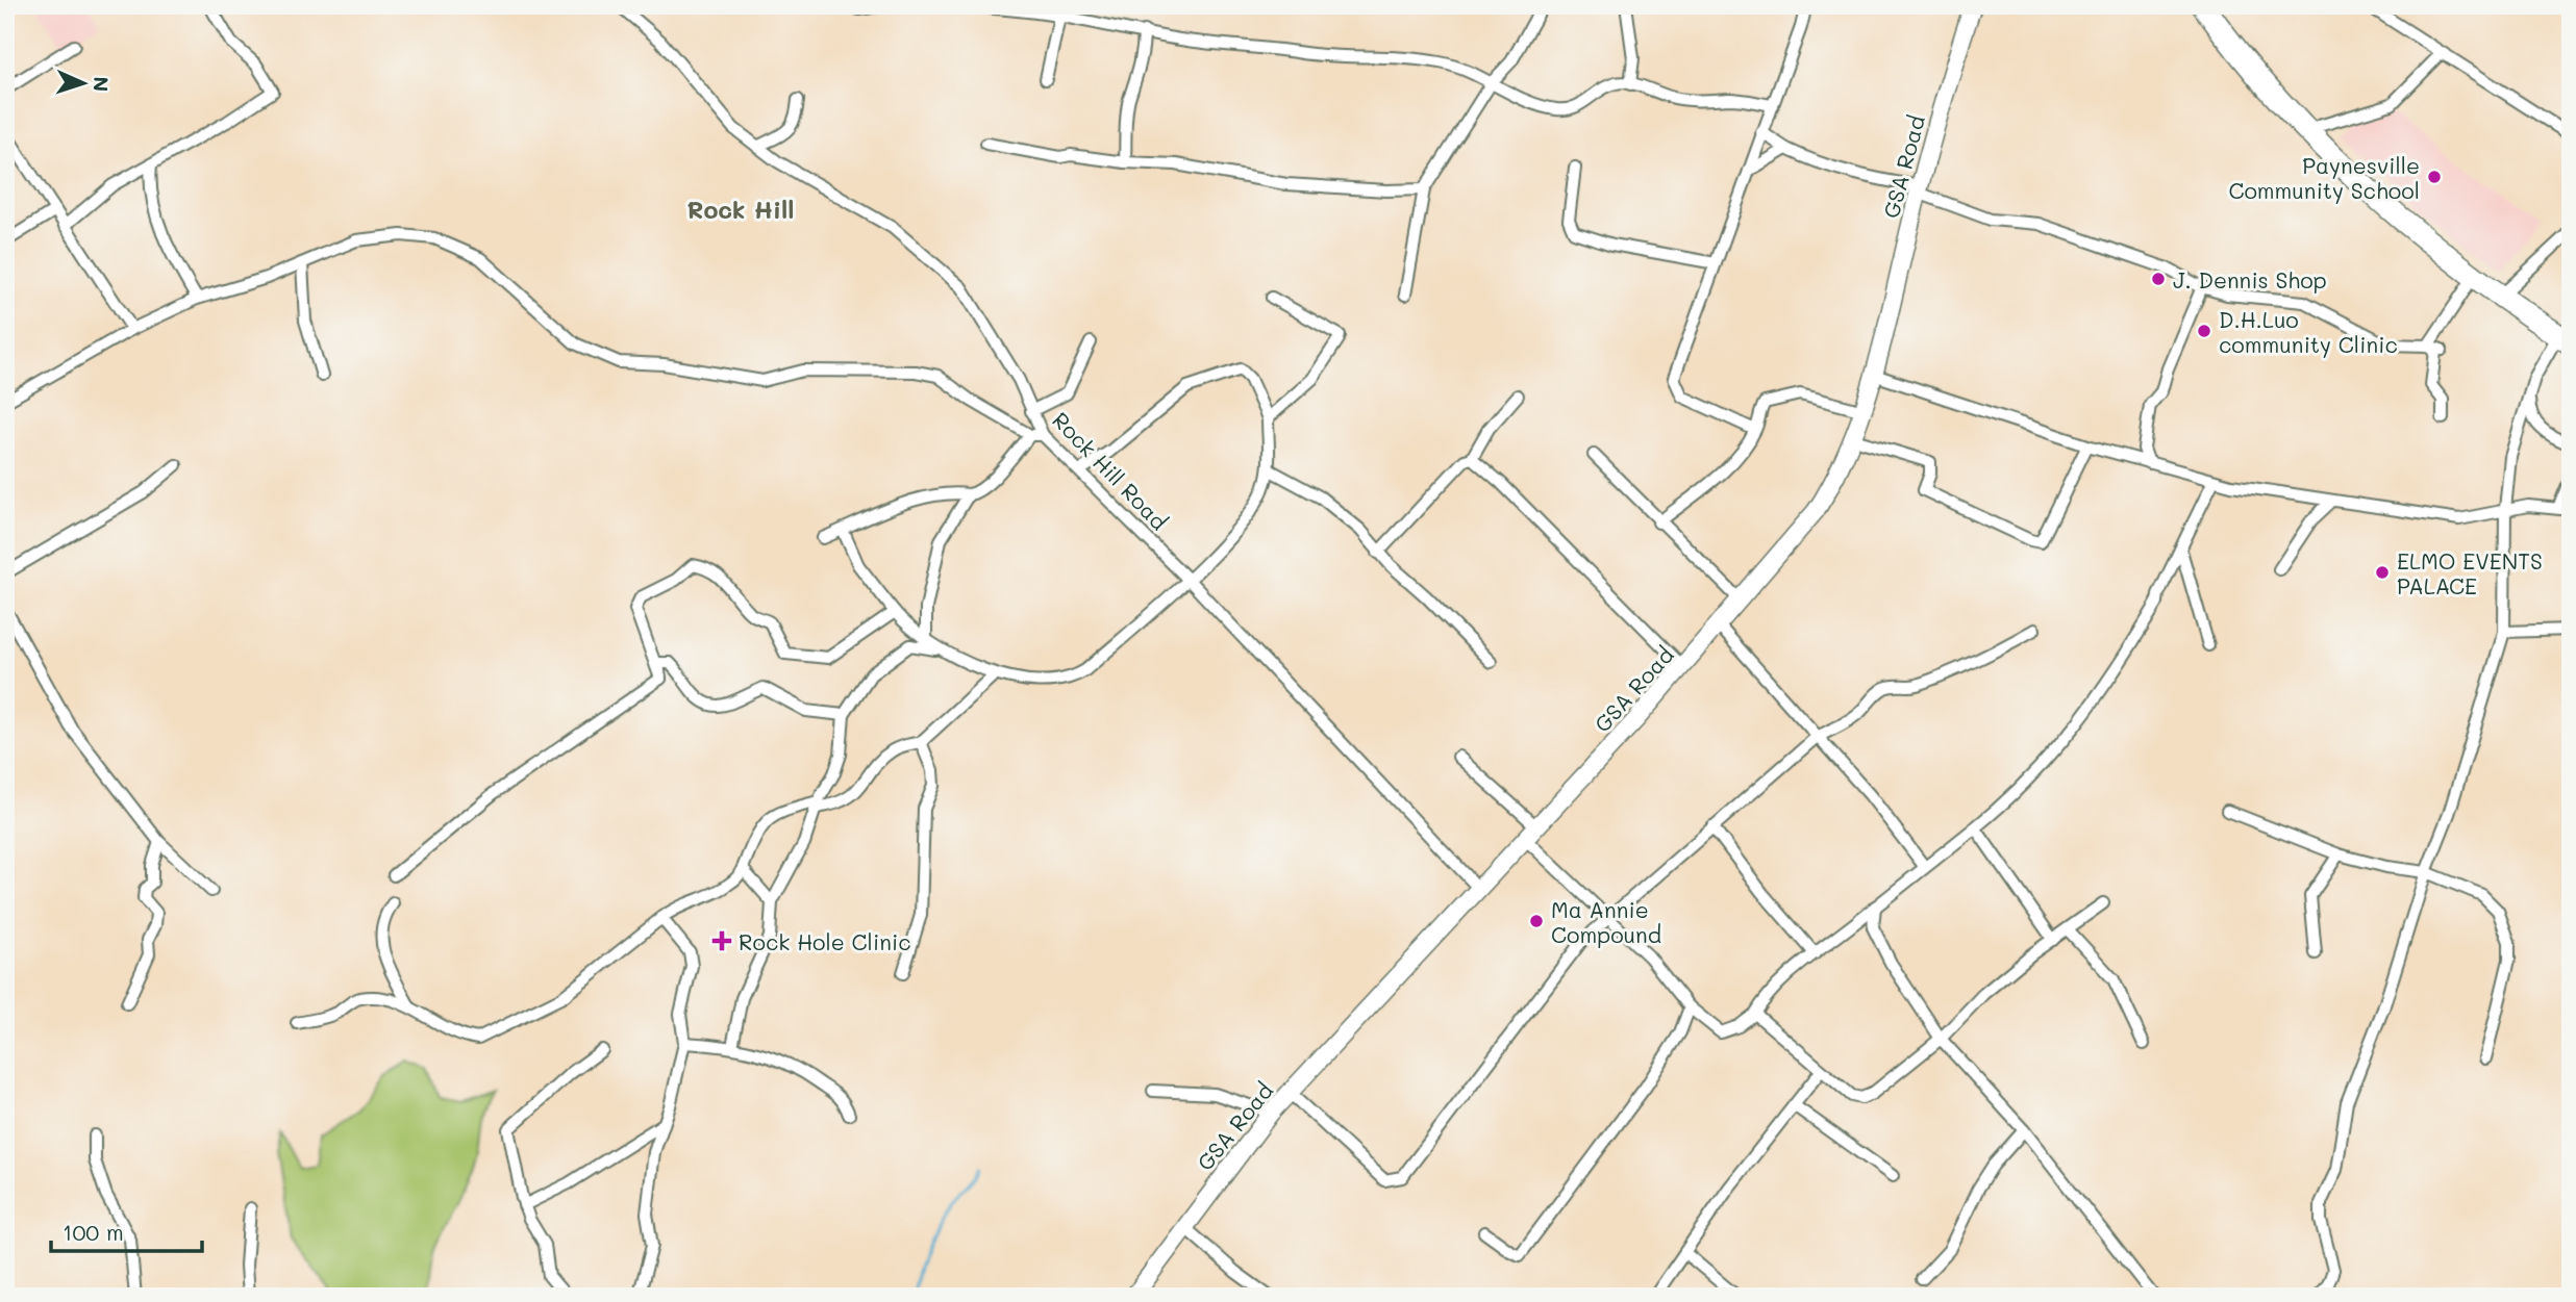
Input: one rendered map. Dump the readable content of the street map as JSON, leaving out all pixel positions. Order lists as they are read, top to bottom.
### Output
{
  "streets": {
    "street": ["GSA Road", "Rock Hill Road"]
  },
  "crossings": [
    ["GSA Road", "Rock Hill Road"]
  ],
  "districts": ["Rock Hill"],
  "places": {
    "other": [
      "Paynesville Community School",
      "J. Dennis Shop",
      "D.H.Luo community Clinic",
      "ELMO EVENTS PALACE",
      "Ma Annie Compound"
    ],
    "health": ["Rock Hole Clinic"]
  },
  "scale_bar": "100 m",
  "north": "right"
}
